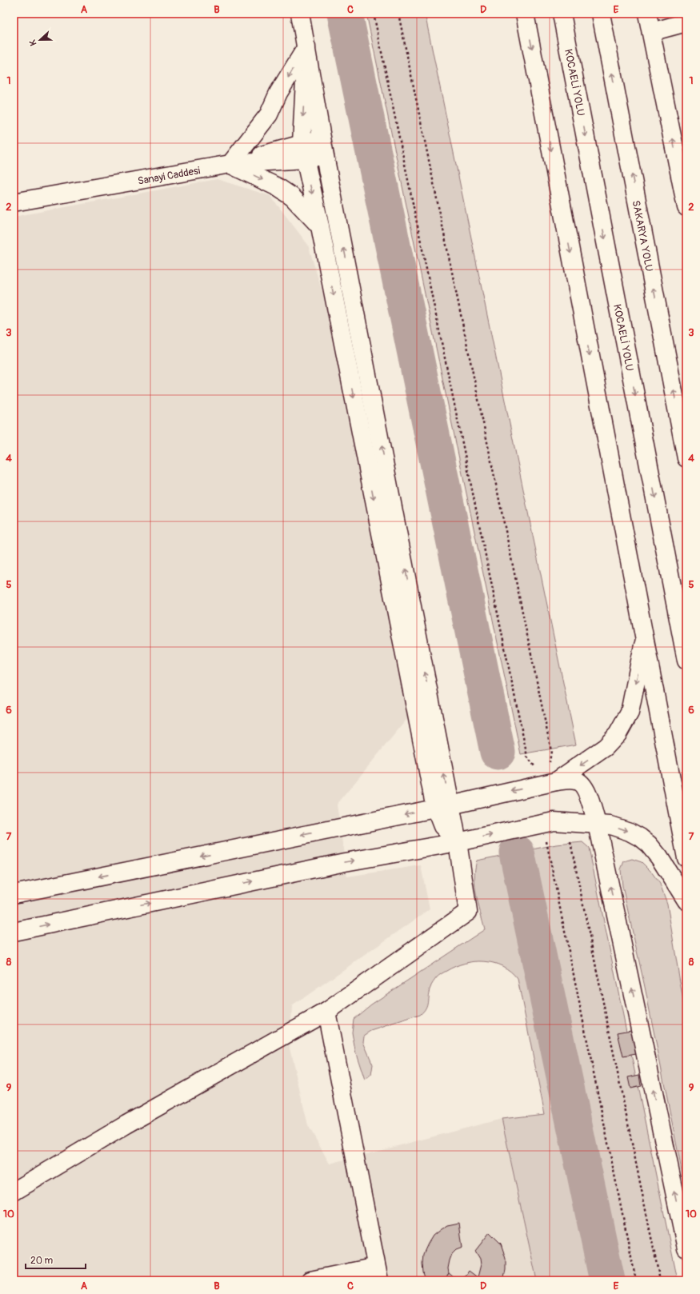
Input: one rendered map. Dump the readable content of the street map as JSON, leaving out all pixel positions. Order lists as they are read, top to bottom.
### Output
{
  "streets": {
    "main road": ["KOCAELİ YOLU", "Sanayi Caddesi", "SAKARYA YOLU"]
  },
  "scale_bar": "20 m",
  "north": "left",
  "grid": {
    "columns": [
      "A",
      "B",
      "C",
      "D",
      "E"
    ],
    "rows": [
      "1",
      "2",
      "3",
      "4",
      "5",
      "6",
      "7",
      "8",
      "9",
      "10"
    ]
  }
}
